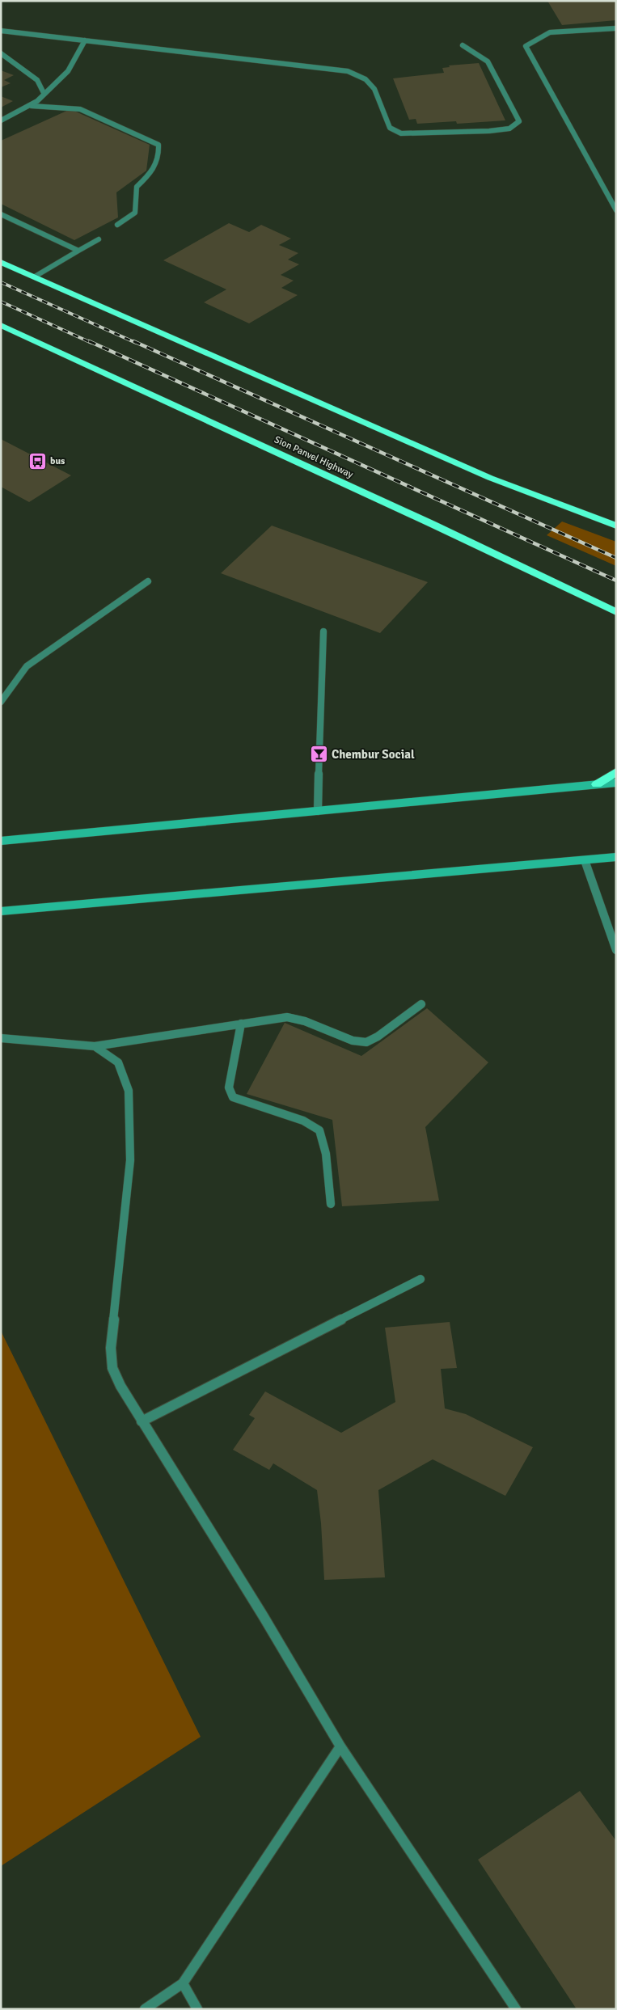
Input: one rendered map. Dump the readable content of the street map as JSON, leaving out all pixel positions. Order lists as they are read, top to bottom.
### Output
{
  "streets": {
    "highway": ["Sion Panvel Highway"]
  },
  "places": {
    "bus stop": ["bus"],
    "bar": ["Chembur Social"]
  }
}
